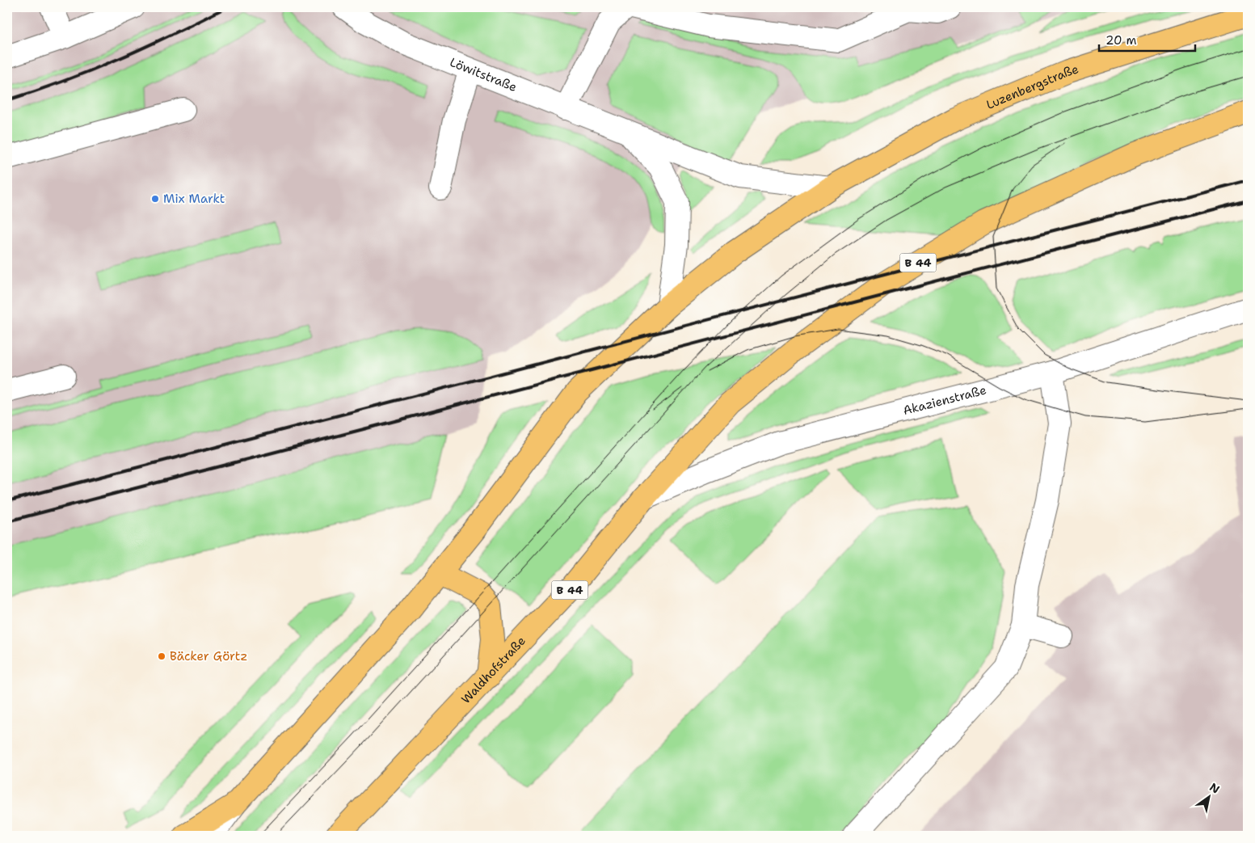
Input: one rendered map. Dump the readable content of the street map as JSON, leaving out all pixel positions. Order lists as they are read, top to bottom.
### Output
{
  "streets": {
    "main road": ["Luzenbergstraße", "B 44", "Waldhofstraße"],
    "street": ["Löwitstraße", "Akazienstraße"]
  },
  "crossings": [
    ["Löwitstraße", "Luzenbergstraße"],
    ["B 44", "Akazienstraße"],
    ["B 44", "Waldhofstraße"],
    ["Akazienstraße", "Waldhofstraße"]
  ],
  "places": ["Mix Markt", "Bäcker Görtz"],
  "scale_bar": "20 m",
  "north": "top right"
}
